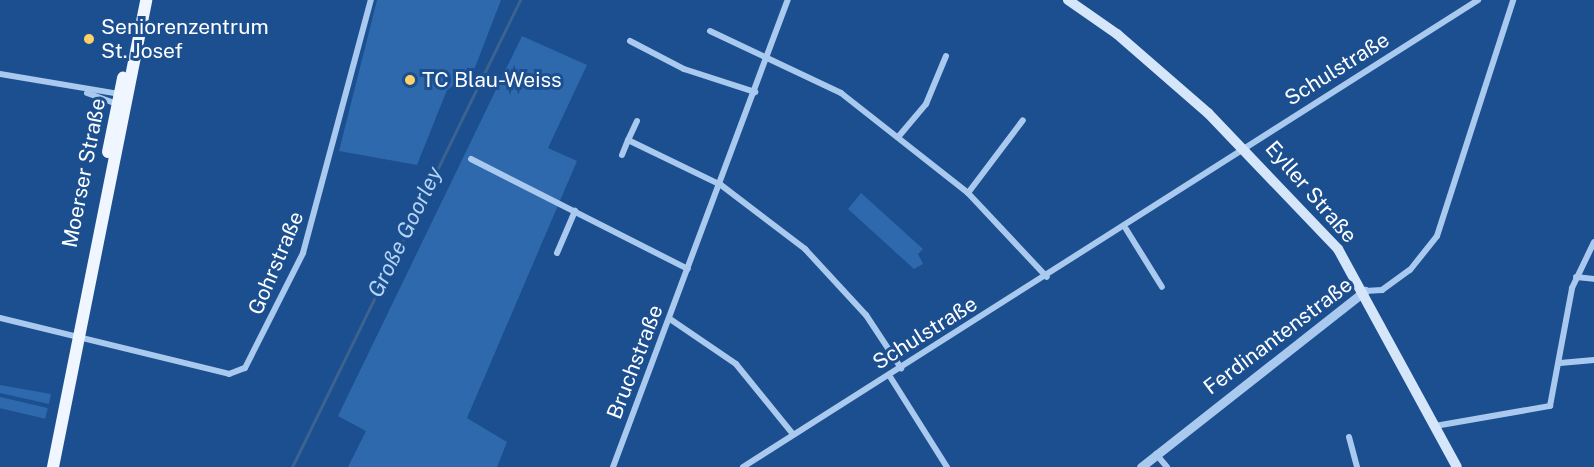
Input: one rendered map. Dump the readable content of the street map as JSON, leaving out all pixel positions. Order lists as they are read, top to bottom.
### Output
{
  "streets": {
    "main road": ["Moerser Straße", "Eyller Straße"],
    "street": [
      "Schulstraße",
      "Gohrstraße",
      "Ferdinantenstraße",
      "Bruchstraße"
    ]
  },
  "crossings": [
    ["Schulstraße", "Eyller Straße"],
    ["Moerser Straße", "Gohrstraße"],
    ["Eyller Straße", "Ferdinantenstraße"]
  ],
  "water": ["Große Goorley"],
  "places": ["Seniorenzentrum St. Josef", "TC Blau-Weiss"]
}
